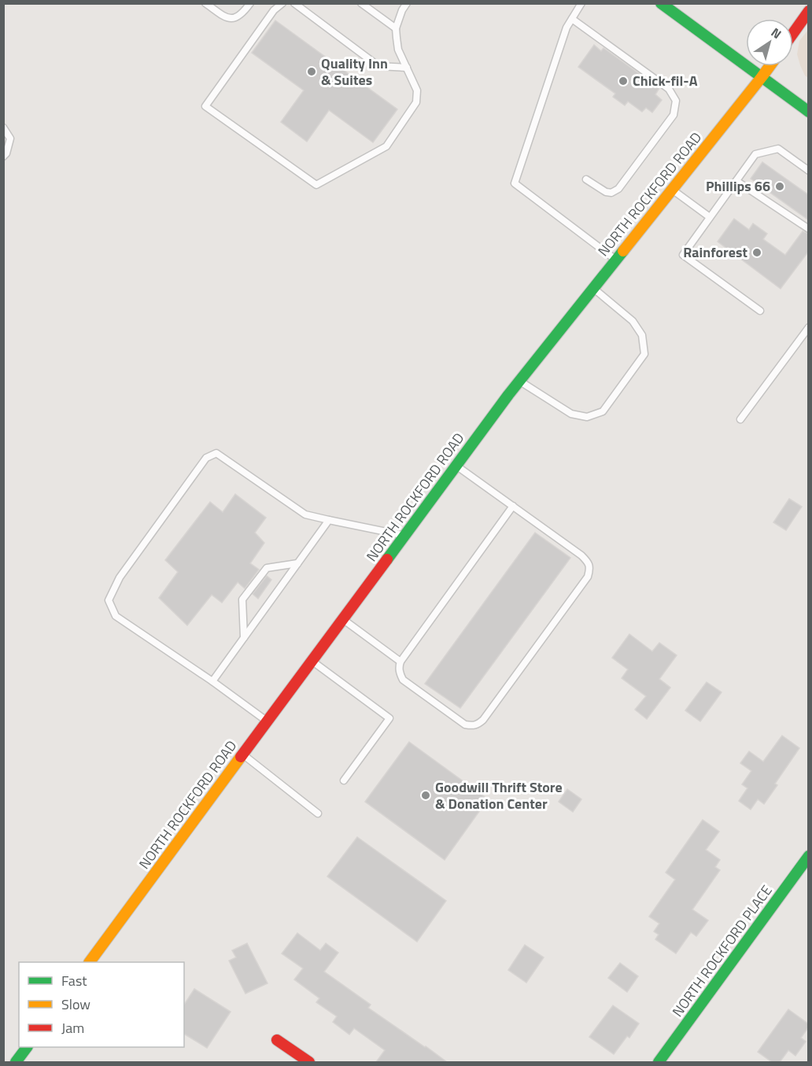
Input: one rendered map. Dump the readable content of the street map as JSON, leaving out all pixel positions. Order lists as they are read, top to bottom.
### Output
{
  "streets": {
    "street": ["NORTH ROCKFORD ROAD", "NORTH ROCKFORD PLACE"]
  },
  "places": [
    "Quality Inn & Suites",
    "Chick-fil-A",
    "Phillips 66",
    "Rainforest",
    "Goodwill Thrift Store & Donation Center"
  ],
  "legend": ["Fast", "Slow", "Jam"],
  "north": "top right"
}
